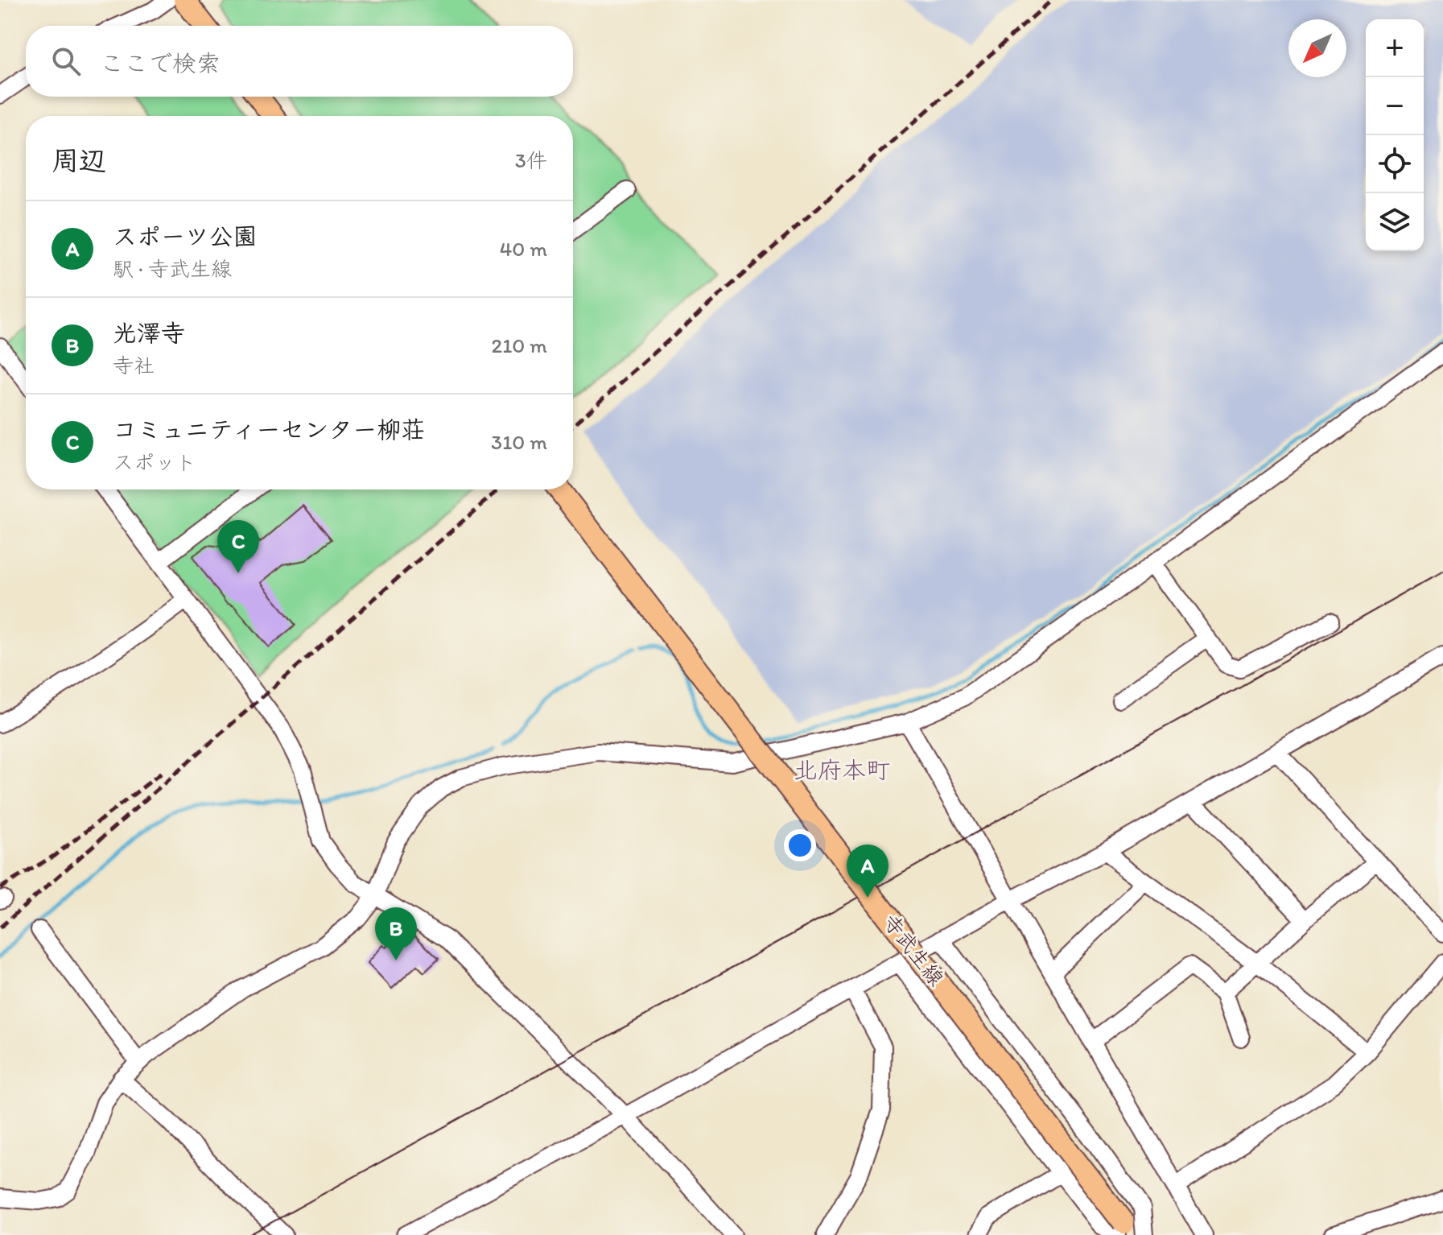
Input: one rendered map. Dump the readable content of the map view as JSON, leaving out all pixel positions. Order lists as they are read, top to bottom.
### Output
{
  "streets": {
    "main road": ["寺武生線"]
  },
  "districts": ["北府本町"],
  "north": "bottom left",
  "page": {
    "map_buttons": ["+", "−"],
    "search": "ここで検索",
    "heading": ["周辺", "3件"],
    "list": [
      {
        "mark": "A",
        "name": "スポーツ公園",
        "note": "駅 · 寺武生線",
        "value": "40 m"
      },
      {
        "mark": "B",
        "name": "光澤寺",
        "note": "寺社",
        "value": "210 m"
      },
      {
        "mark": "C",
        "name": "コミュニティーセンター柳荘",
        "note": "スポット",
        "value": "310 m"
      }
    ],
    "pins": ["C", "A", "B"]
  }
}
